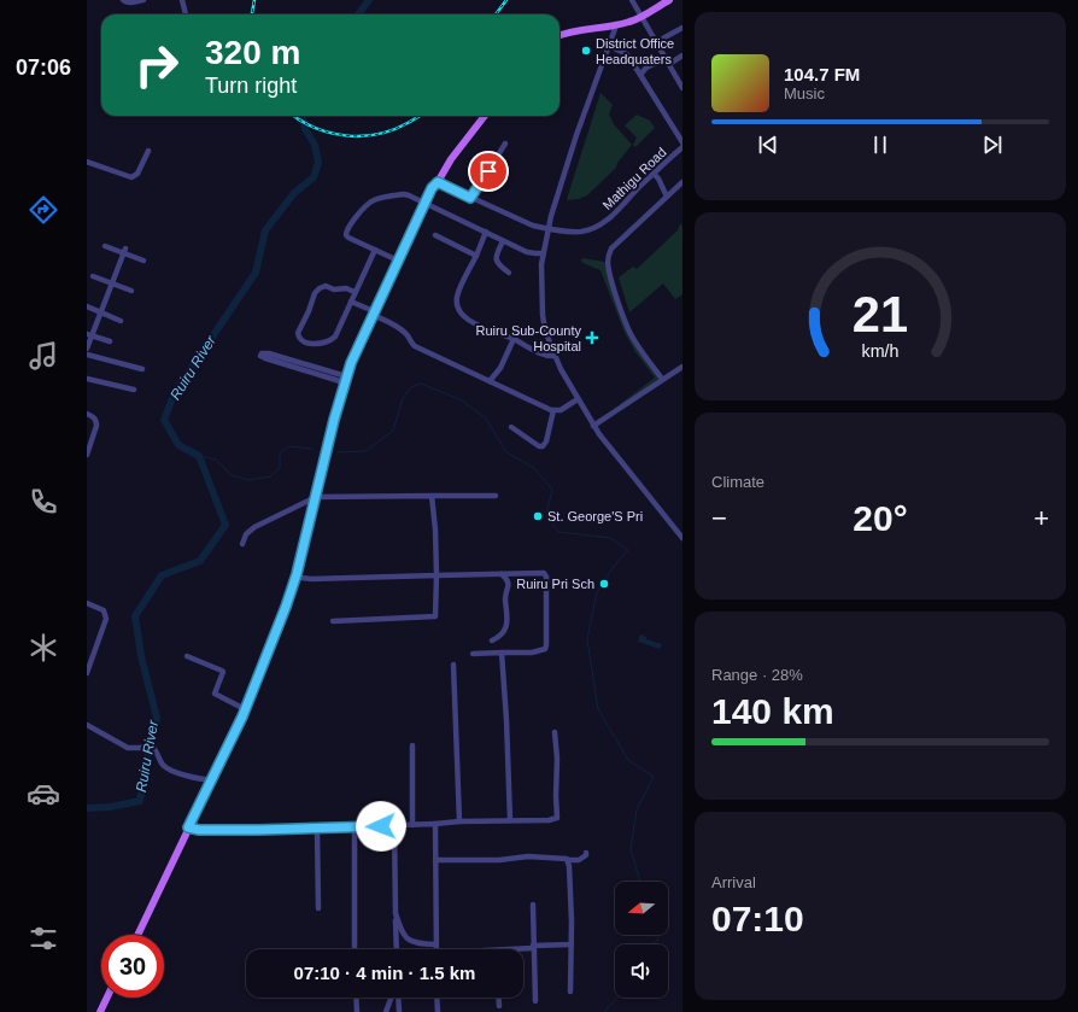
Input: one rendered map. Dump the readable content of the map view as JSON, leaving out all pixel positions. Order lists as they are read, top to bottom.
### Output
{
  "streets": {
    "street": ["Mathigu Road"]
  },
  "water": ["Ruiru River"],
  "places": {
    "other": ["District Office Headquaters", "St. George'S Pri", "Ruiru Pri Sch"],
    "health": ["Ruiru Sub-County Hospital"]
  },
  "north": "left",
  "page": {
    "tabs": "07:06",
    "turn": ["320 m", "Turn right"],
    "song": ["104.7 FM", "Music"],
    "tile": [
      "Climate",
      ["Range · 28%", "140 km"],
      ["Arrival", "07:10"]
    ],
    "heat": ["−", "20°", "+"],
    "limit": "30",
    "trip": "07:10 · 4 min · 1.5 km",
    "gauge": ["21", "km/h"]
  }
}
